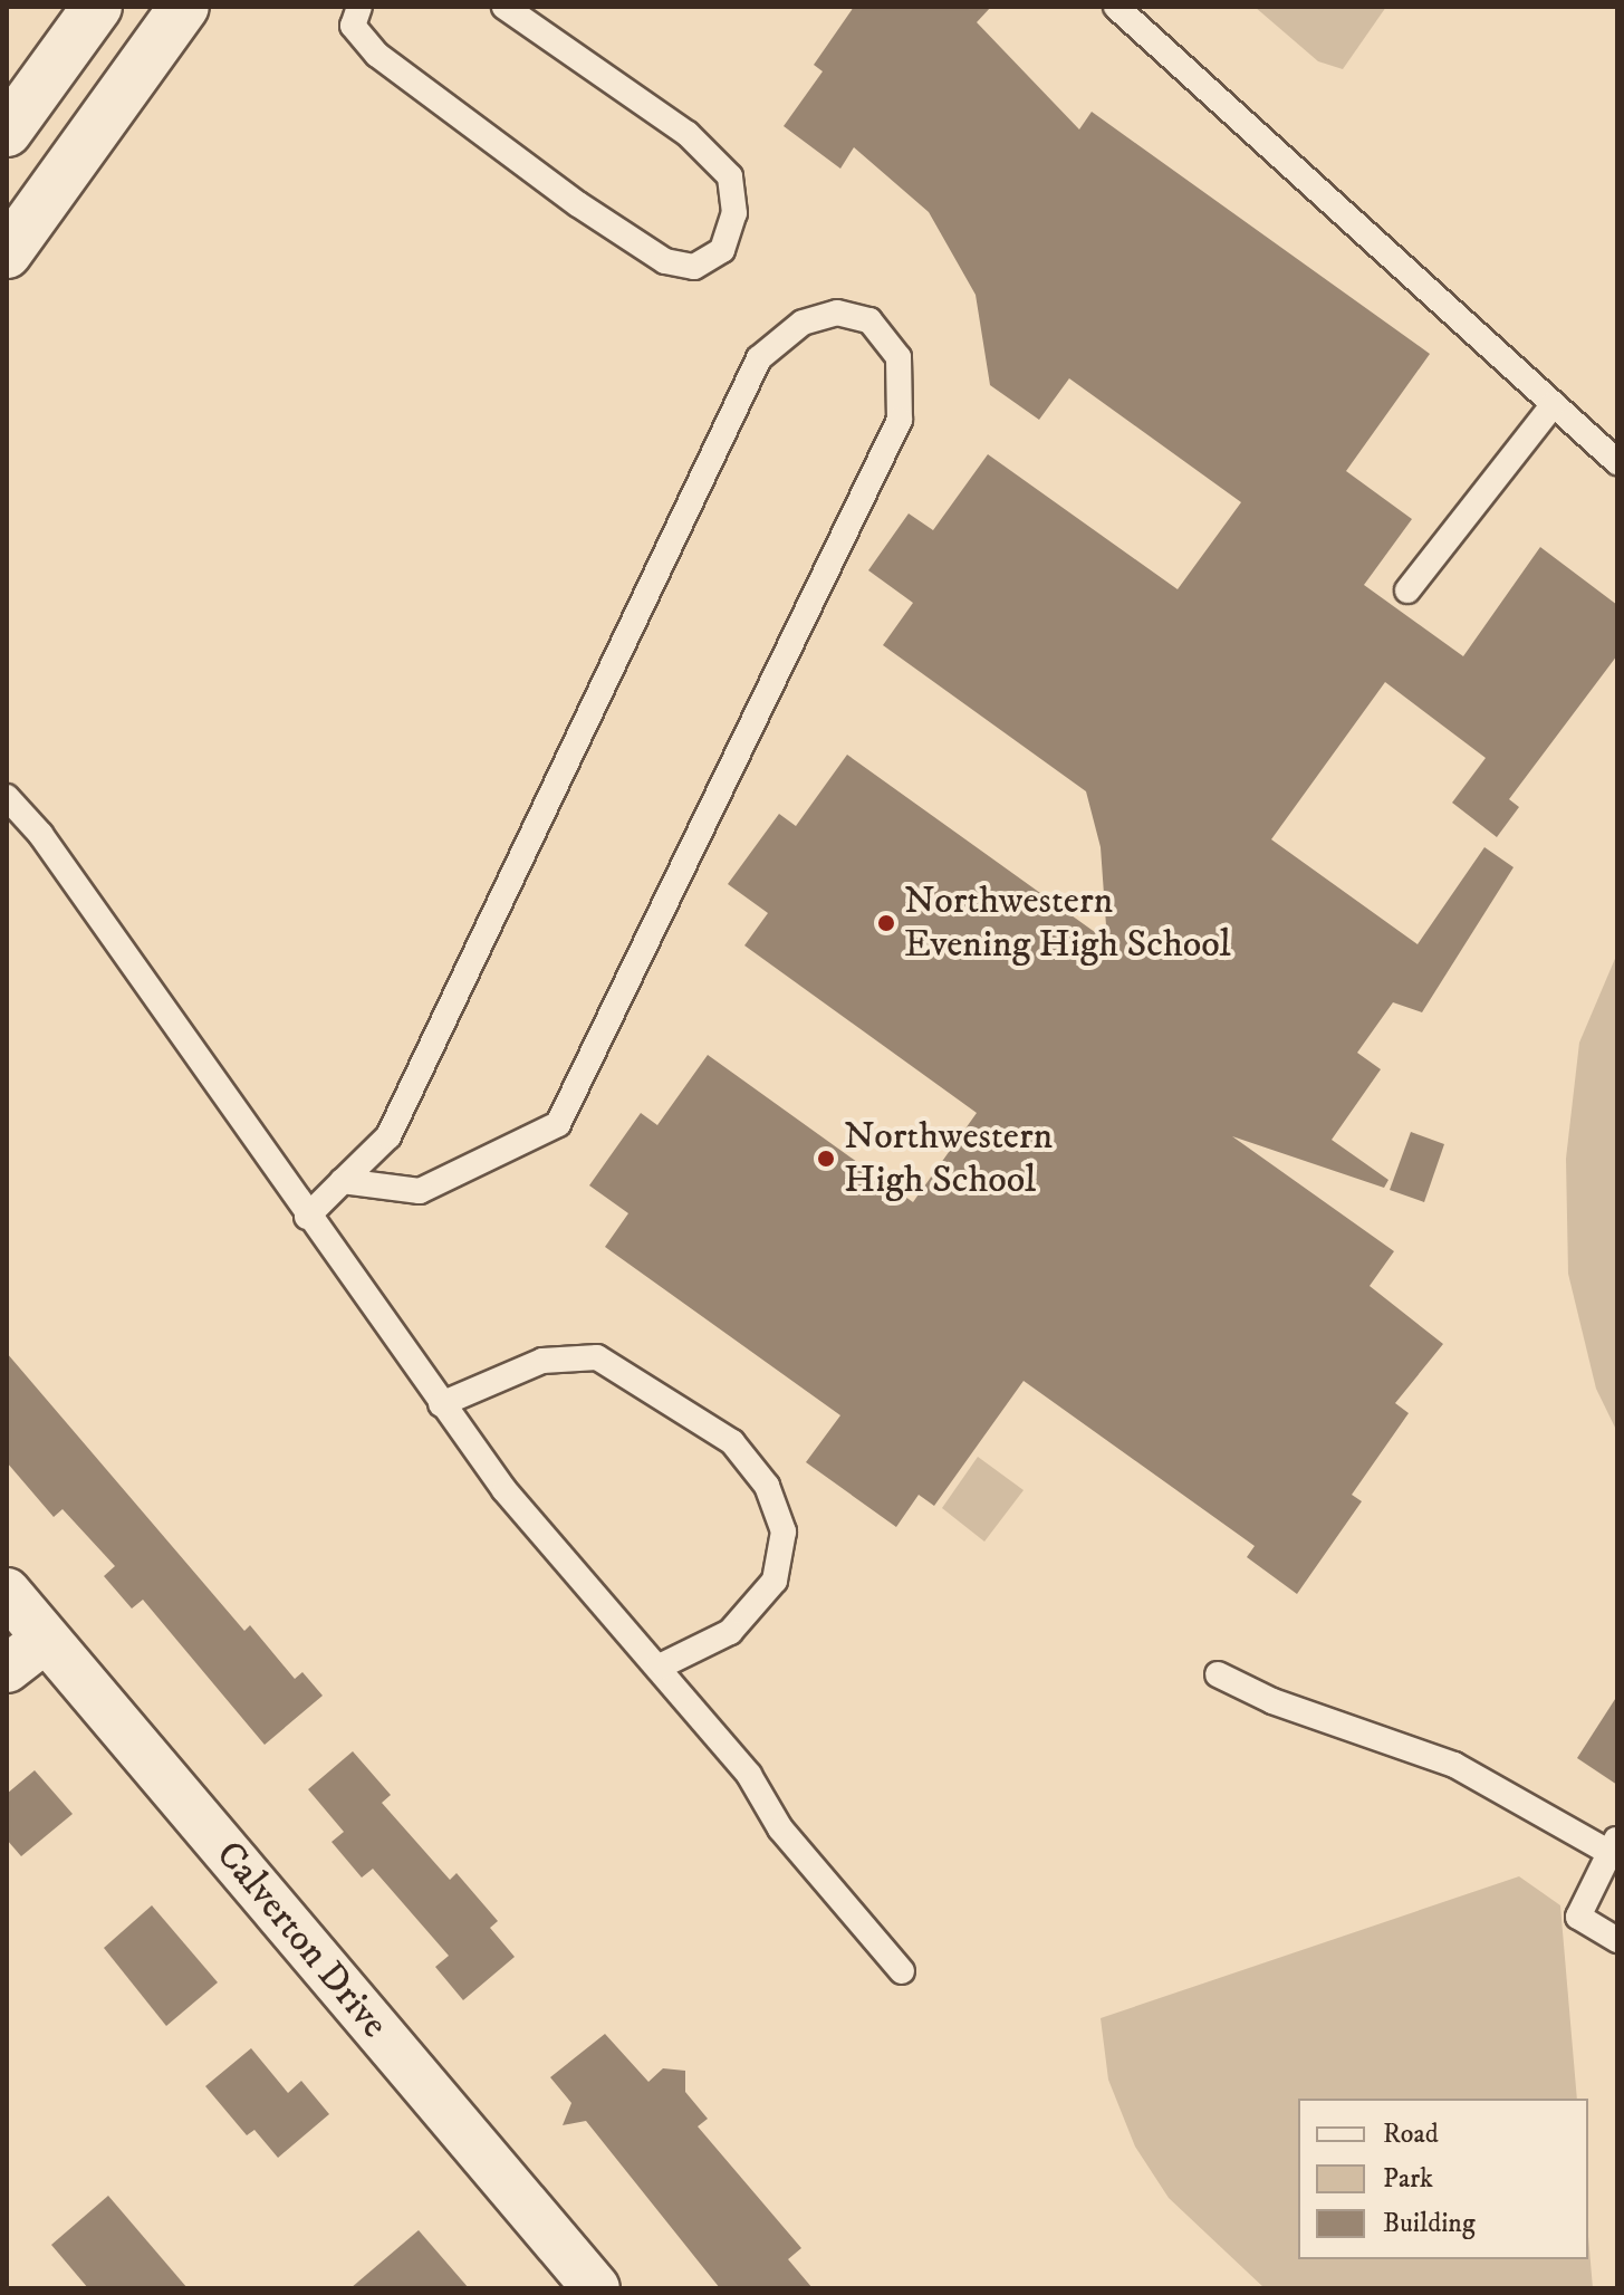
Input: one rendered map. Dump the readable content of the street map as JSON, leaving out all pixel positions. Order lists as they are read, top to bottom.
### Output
{
  "streets": {
    "street": ["Calverton Drive"]
  },
  "places": ["Northwestern Evening High School", "Northwestern High School"],
  "legend": ["Road", "Park", "Building"]
}
